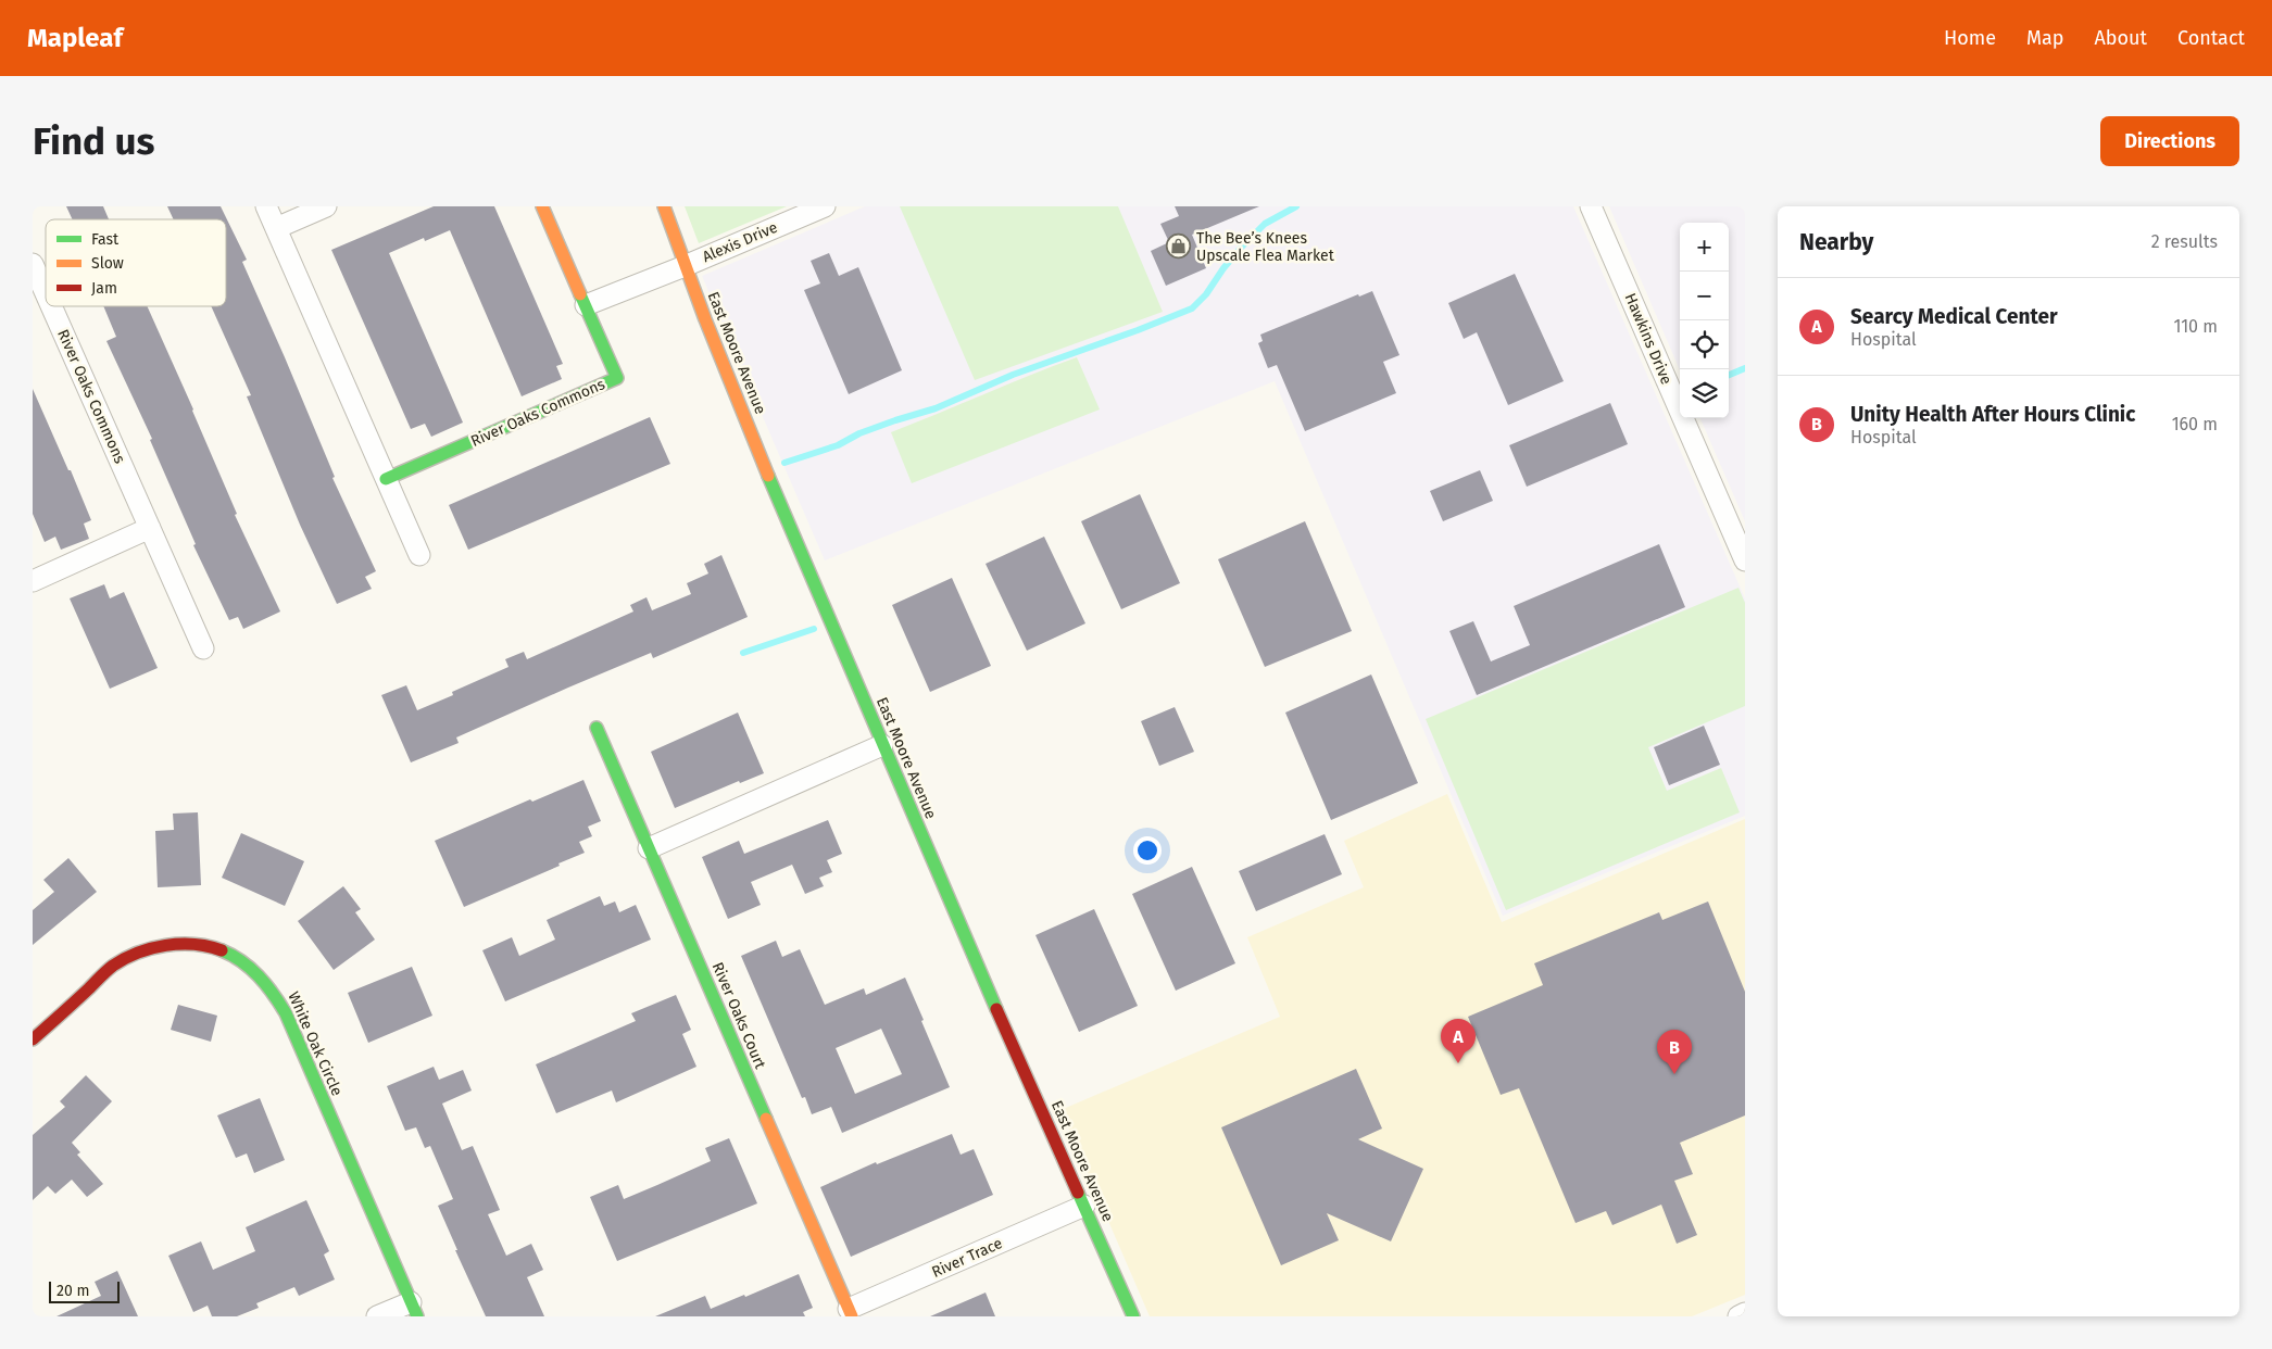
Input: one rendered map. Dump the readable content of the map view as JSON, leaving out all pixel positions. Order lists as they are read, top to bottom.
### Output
{
  "streets": {
    "street": [
      "Alexis Drive",
      "Hawkins Drive",
      "East Moore Avenue",
      "River Oaks Commons",
      "River Oaks Court",
      "White Oak Circle",
      "River Trace"
    ]
  },
  "crossings": [
    ["Alexis Drive", "East Moore Avenue"],
    ["East Moore Avenue", "River Trace"],
    ["River Oaks Court", "River Trace"]
  ],
  "places": {
    "shop": ["The Bee’s Knees Upscale Flea Market"]
  },
  "legend": ["Fast", "Slow", "Jam"],
  "scale_bar": "20 m",
  "page": {
    "header": "Mapleaf",
    "nav": [
      "Home",
      "Map",
      "About",
      "Contact"
    ],
    "buttons": "Directions",
    "title": "Find us",
    "heading": ["Nearby", "2 results"],
    "map_buttons": ["+", "−"],
    "list": [
      {
        "mark": "A",
        "name": "Searcy Medical Center",
        "note": "Hospital",
        "value": "110 m"
      },
      {
        "mark": "B",
        "name": "Unity Health After Hours Clinic",
        "note": "Hospital",
        "value": "160 m"
      }
    ],
    "pins": ["A", "B"],
    "scale": "20 m"
  }
}
